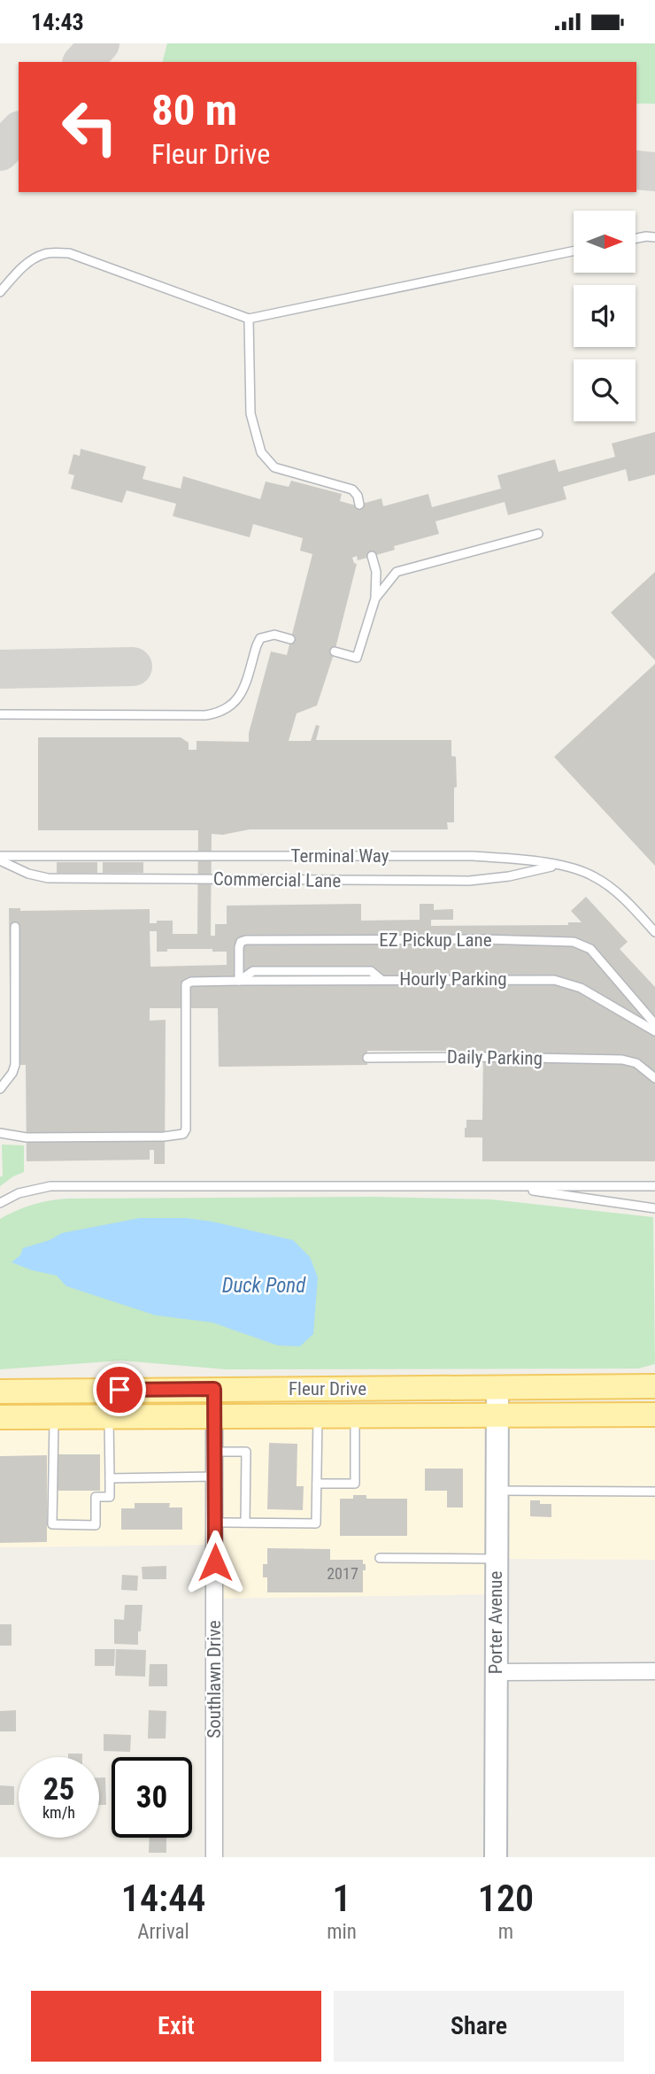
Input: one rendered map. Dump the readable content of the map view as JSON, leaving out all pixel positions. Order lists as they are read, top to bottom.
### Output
{
  "streets": {
    "main road": ["Fleur Drive"],
    "street": ["Porter Avenue", "Southlawn Drive"],
    "lane": [
      "Terminal Way",
      "Commercial Lane",
      "EZ Pickup Lane",
      "Hourly Parking",
      "Daily Parking"
    ]
  },
  "crossings": [
    ["Terminal Way", "Commercial Lane"],
    ["EZ Pickup Lane", "Hourly Parking"],
    ["Fleur Drive", "Porter Avenue"],
    ["Fleur Drive", "Southlawn Drive"]
  ],
  "water": ["Duck Pond"],
  "house_numbers": ["2017"],
  "north": "right",
  "page": {
    "status": "14:43",
    "turn": ["80 m", "Fleur Drive"],
    "speed": "25 km/h",
    "limit": "30",
    "eta": [
      "14:44",
      "Arrival",
      "1",
      "min",
      "120",
      "m"
    ],
    "buttons": ["Exit", "Share"]
  }
}
